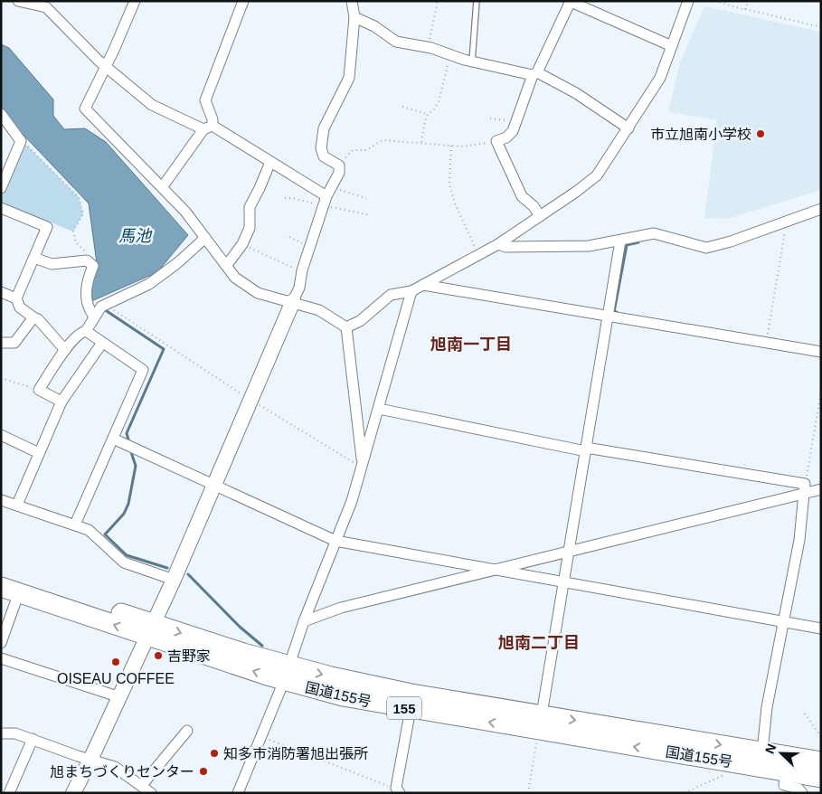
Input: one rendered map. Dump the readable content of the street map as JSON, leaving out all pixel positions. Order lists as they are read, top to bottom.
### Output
{
  "streets": {
    "highway": ["国道155号", "155"]
  },
  "districts": ["旭南一丁目", "旭南二丁目"],
  "water": ["馬池"],
  "places": [
    "市立旭南小学校",
    "吉野家",
    "OISEAU COFFEE",
    "知多市消防署旭出張所",
    "旭まちづくりセンター"
  ],
  "north": "top left"
}
